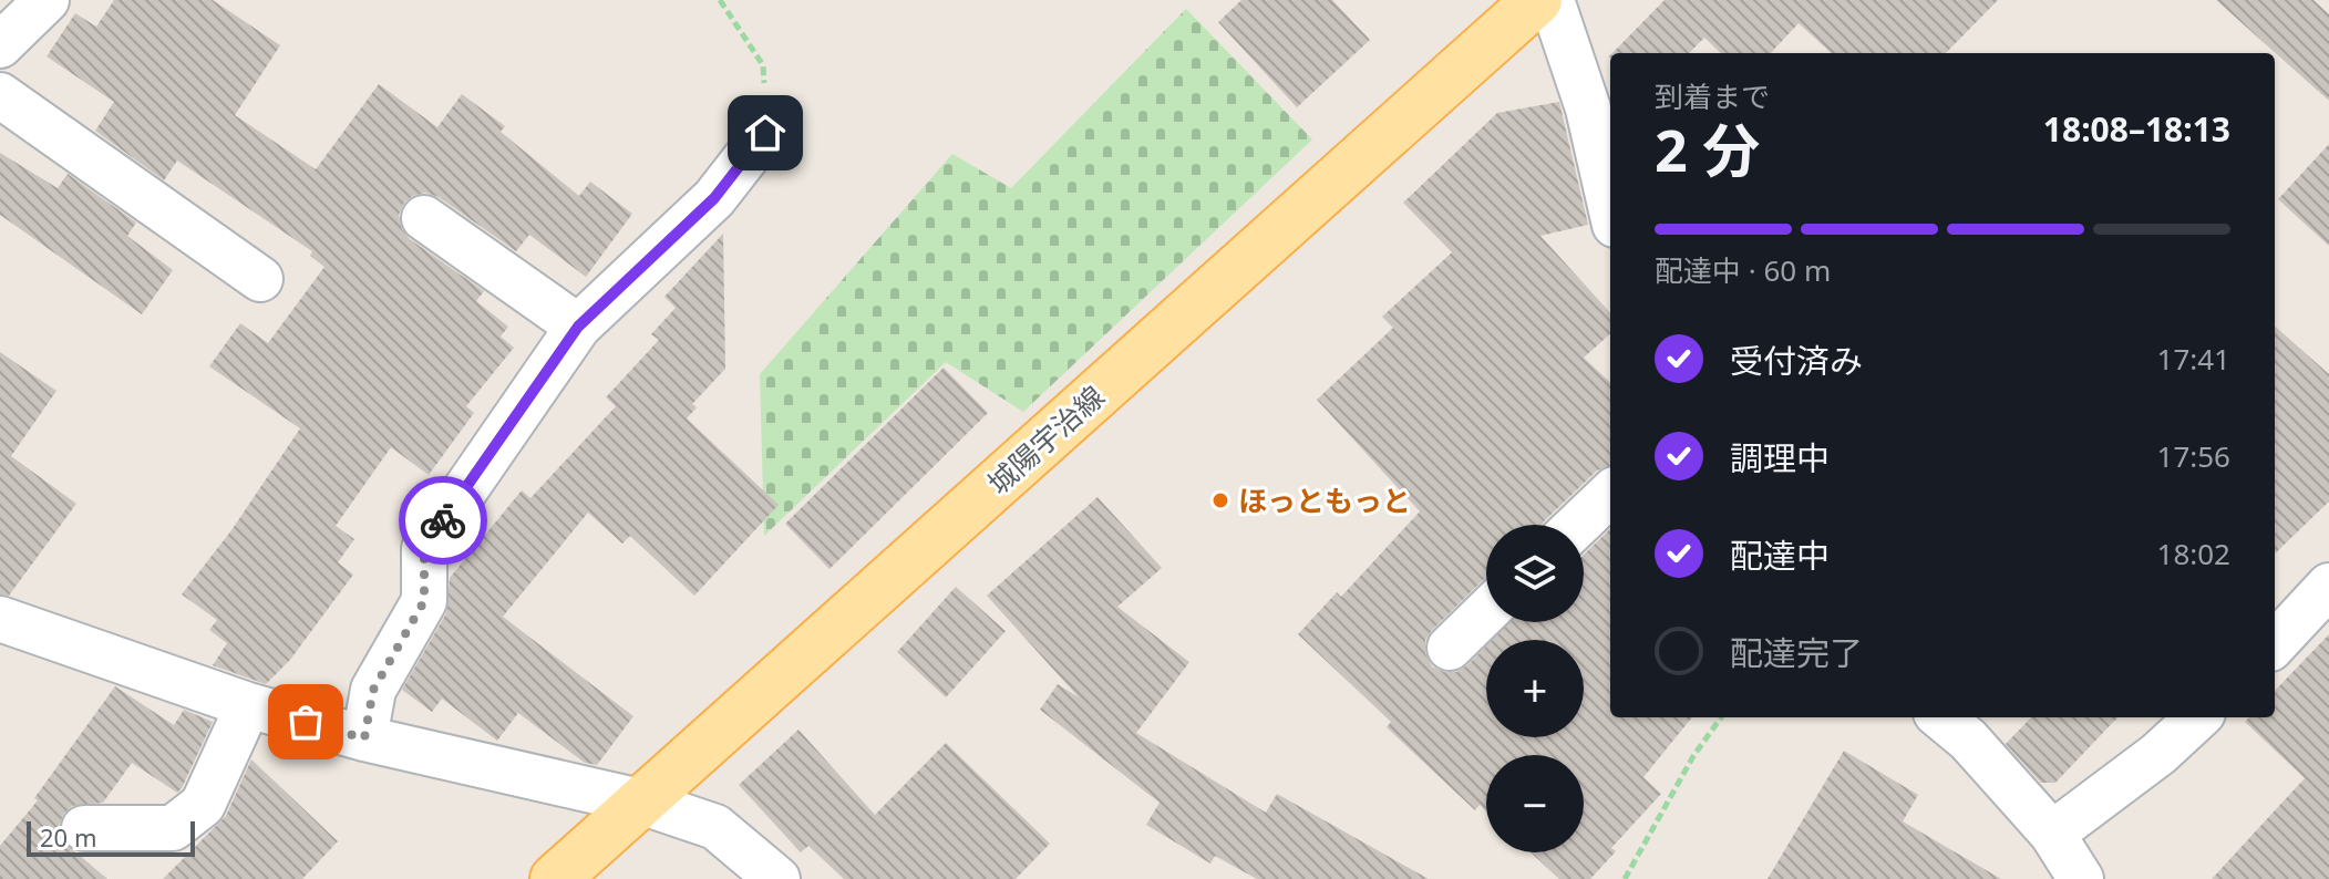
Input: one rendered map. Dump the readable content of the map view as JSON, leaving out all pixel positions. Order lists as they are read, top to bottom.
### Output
{
  "streets": {
    "main road": ["城陽宇治線"]
  },
  "places": ["ほっともっと"],
  "scale_bar": "20 m",
  "page": {
    "heading": ["2 分", "到着まで", "18:08–18:13"],
    "bar": "配達中 · 60 m",
    "list": [
      ["受付済み", "17:41"],
      ["調理中", "17:56"],
      ["配達中", "18:02"],
      "配達完了"
    ],
    "map_buttons": ["+", "−"],
    "scale": "20 m"
  }
}
